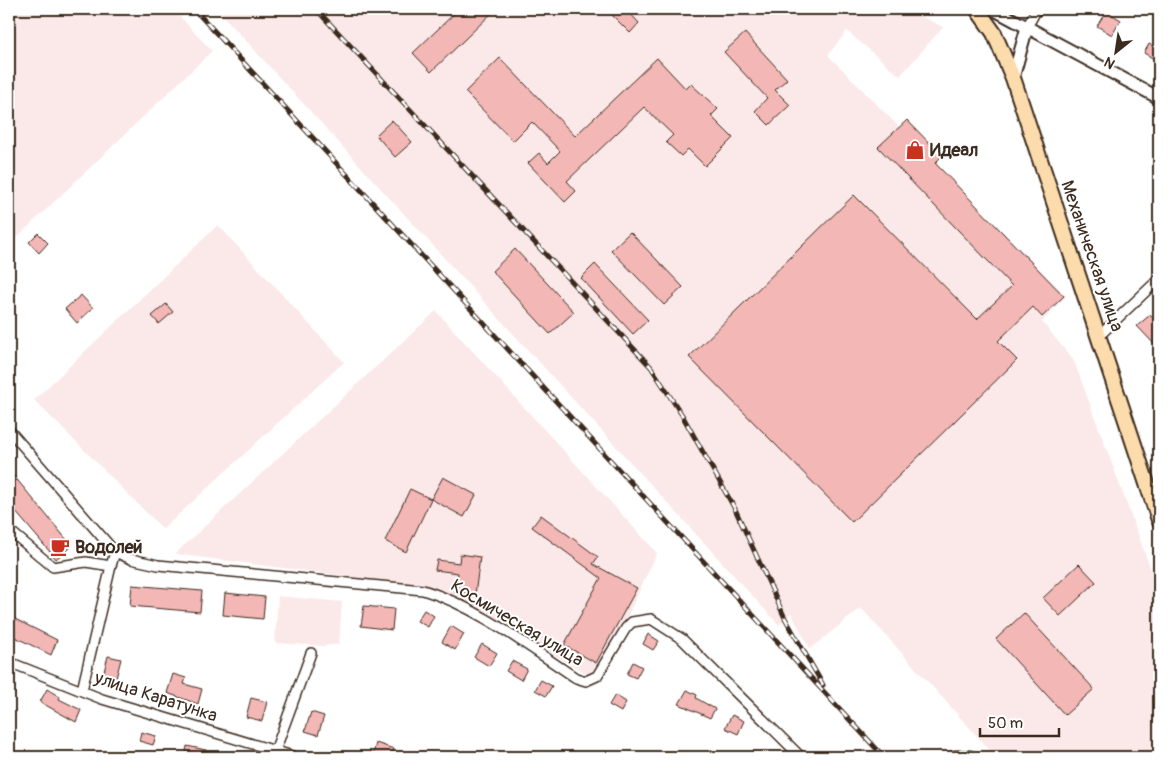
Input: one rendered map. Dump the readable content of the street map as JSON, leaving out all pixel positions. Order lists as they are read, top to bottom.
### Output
{
  "streets": {
    "main road": ["Механическая улица"],
    "street": ["Космическая улица", "улица Каратунка"]
  },
  "places": {
    "shop": ["Идеал"],
    "cafe": ["Водолей"]
  },
  "scale_bar": "50 m",
  "north": "bottom left"
}
